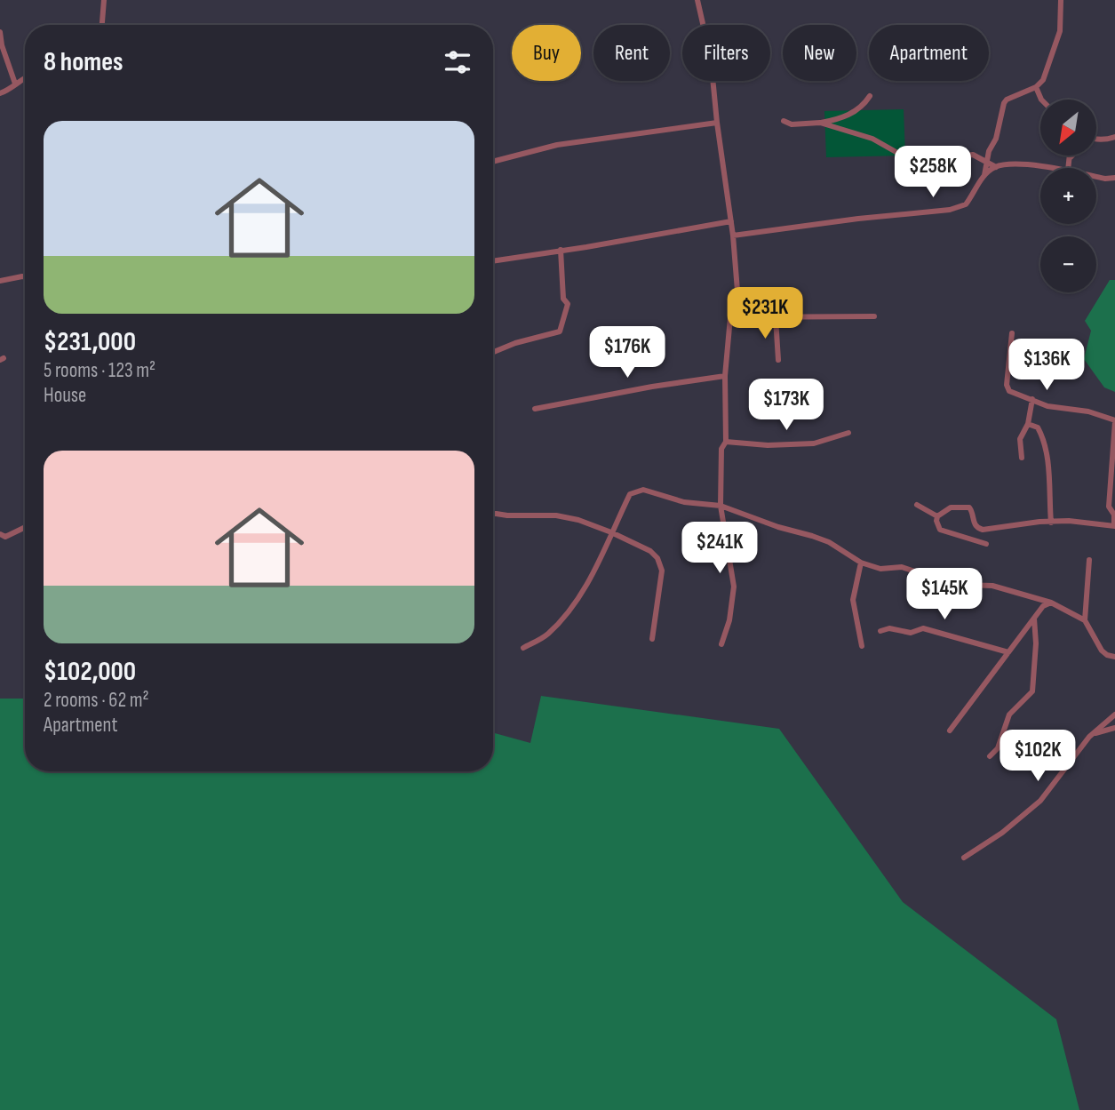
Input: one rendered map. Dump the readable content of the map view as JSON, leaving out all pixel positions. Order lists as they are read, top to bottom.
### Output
{
  "north": "bottom left",
  "page": {
    "chip": [
      "Buy",
      "Rent",
      "Filters",
      "New",
      "Apartment"
    ],
    "heading": "8 homes",
    "map_buttons": ["+", "−"],
    "list": [
      {
        "name": "$231,000",
        "note": "5 rooms · 123 m² · House"
      },
      {
        "name": "$102,000",
        "note": "2 rooms · 62 m² · Apartment"
      }
    ],
    "price": [
      "$258K",
      "$231K",
      "$176K",
      "$136K",
      "$173K",
      "$241K",
      "$145K",
      "$102K"
    ]
  }
}
